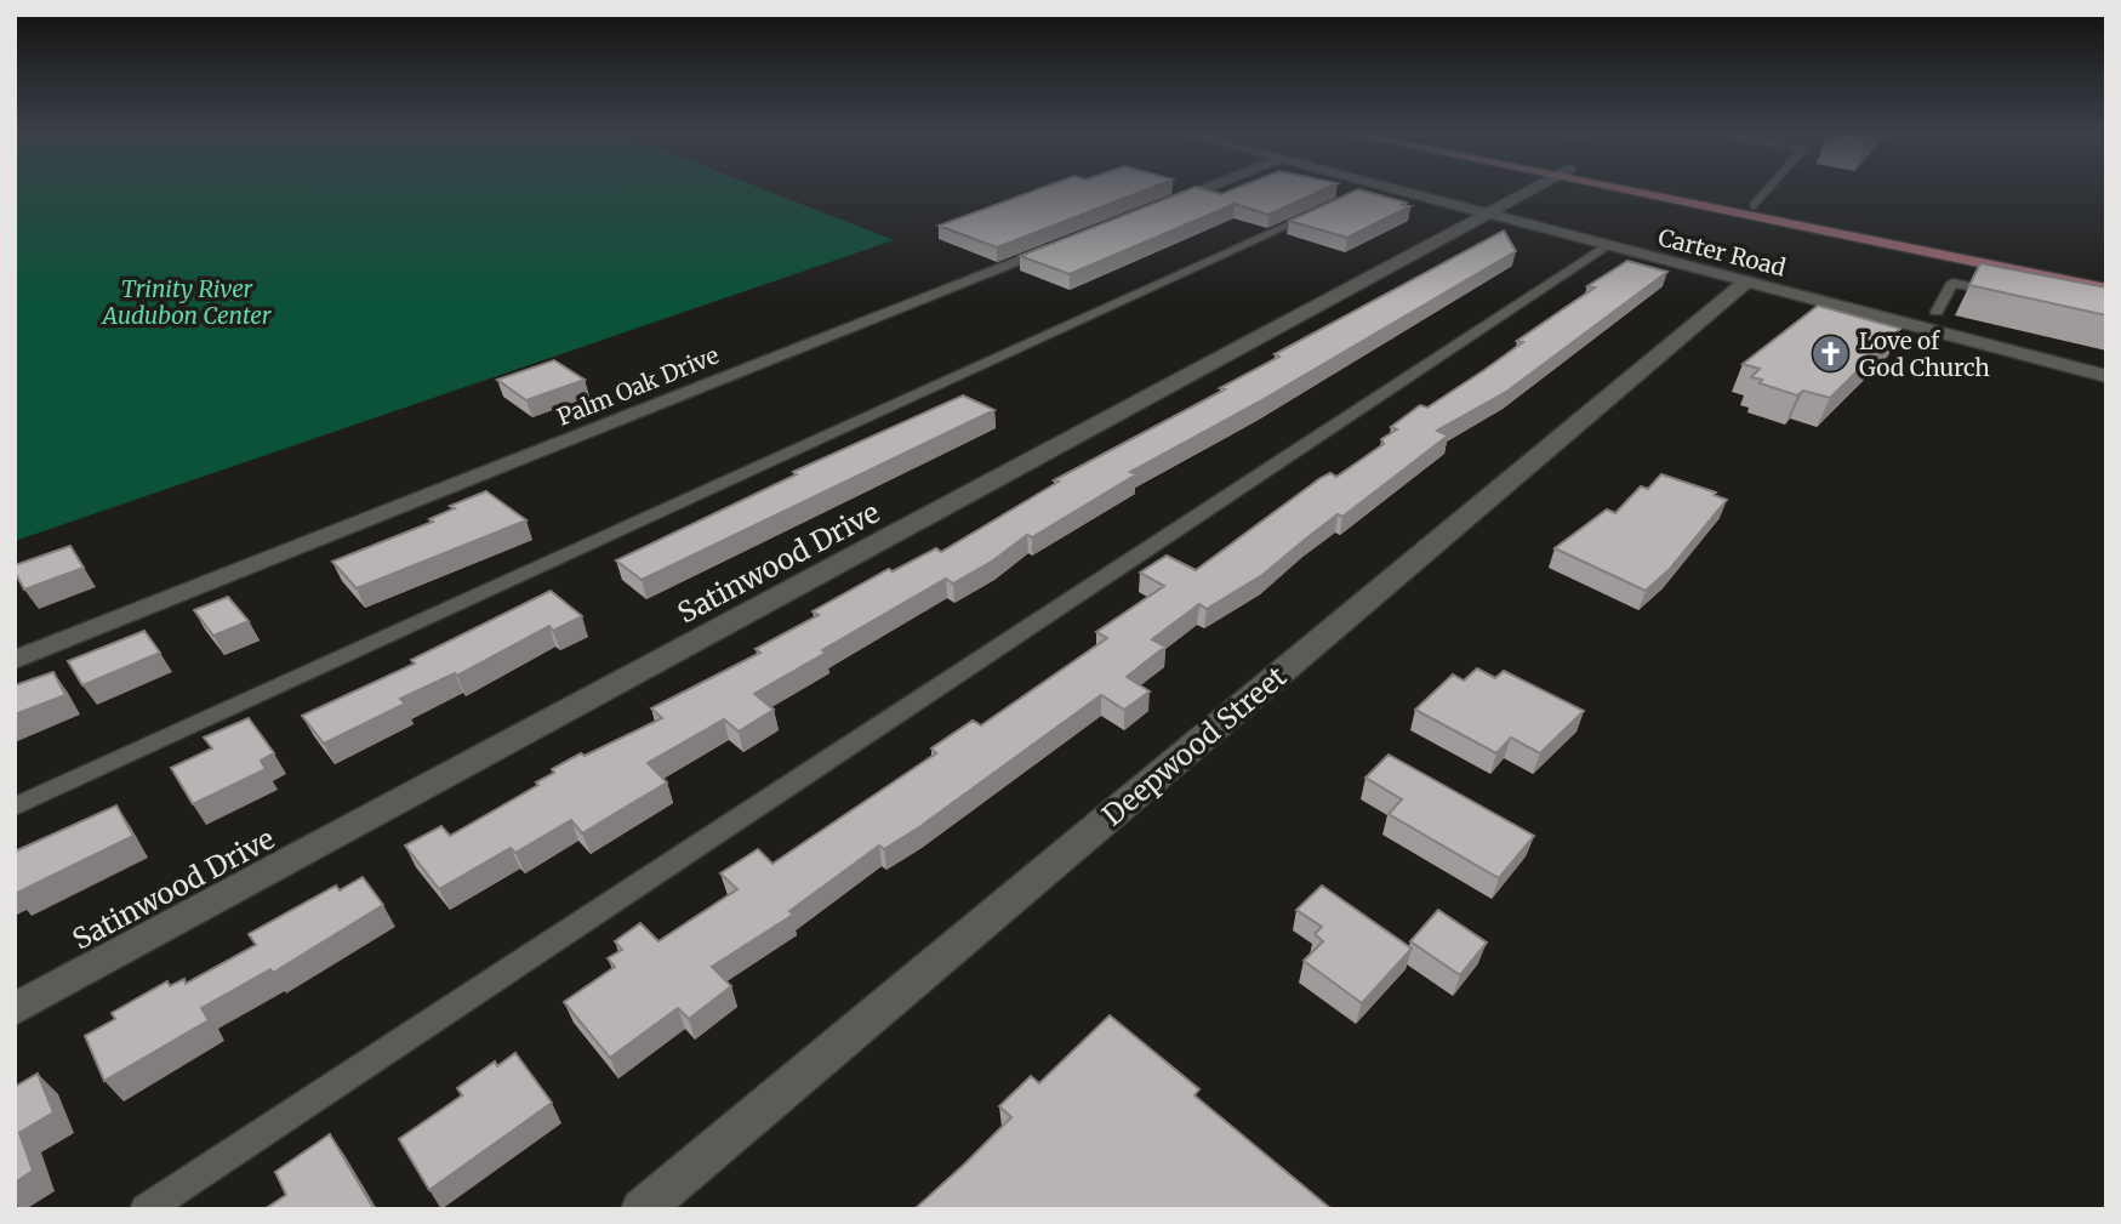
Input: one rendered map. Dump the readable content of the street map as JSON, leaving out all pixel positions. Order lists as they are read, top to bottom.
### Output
{
  "streets": {
    "street": [
      "Carter Road",
      "Palm Oak Drive",
      "Satinwood Drive",
      "Deepwood Street"
    ]
  },
  "crossings": [
    ["Carter Road", "Satinwood Drive"],
    ["Carter Road", "Deepwood Street"]
  ],
  "parks": ["Trinity River Audubon Center"],
  "places": {
    "church": ["Love of God Church"]
  }
}
